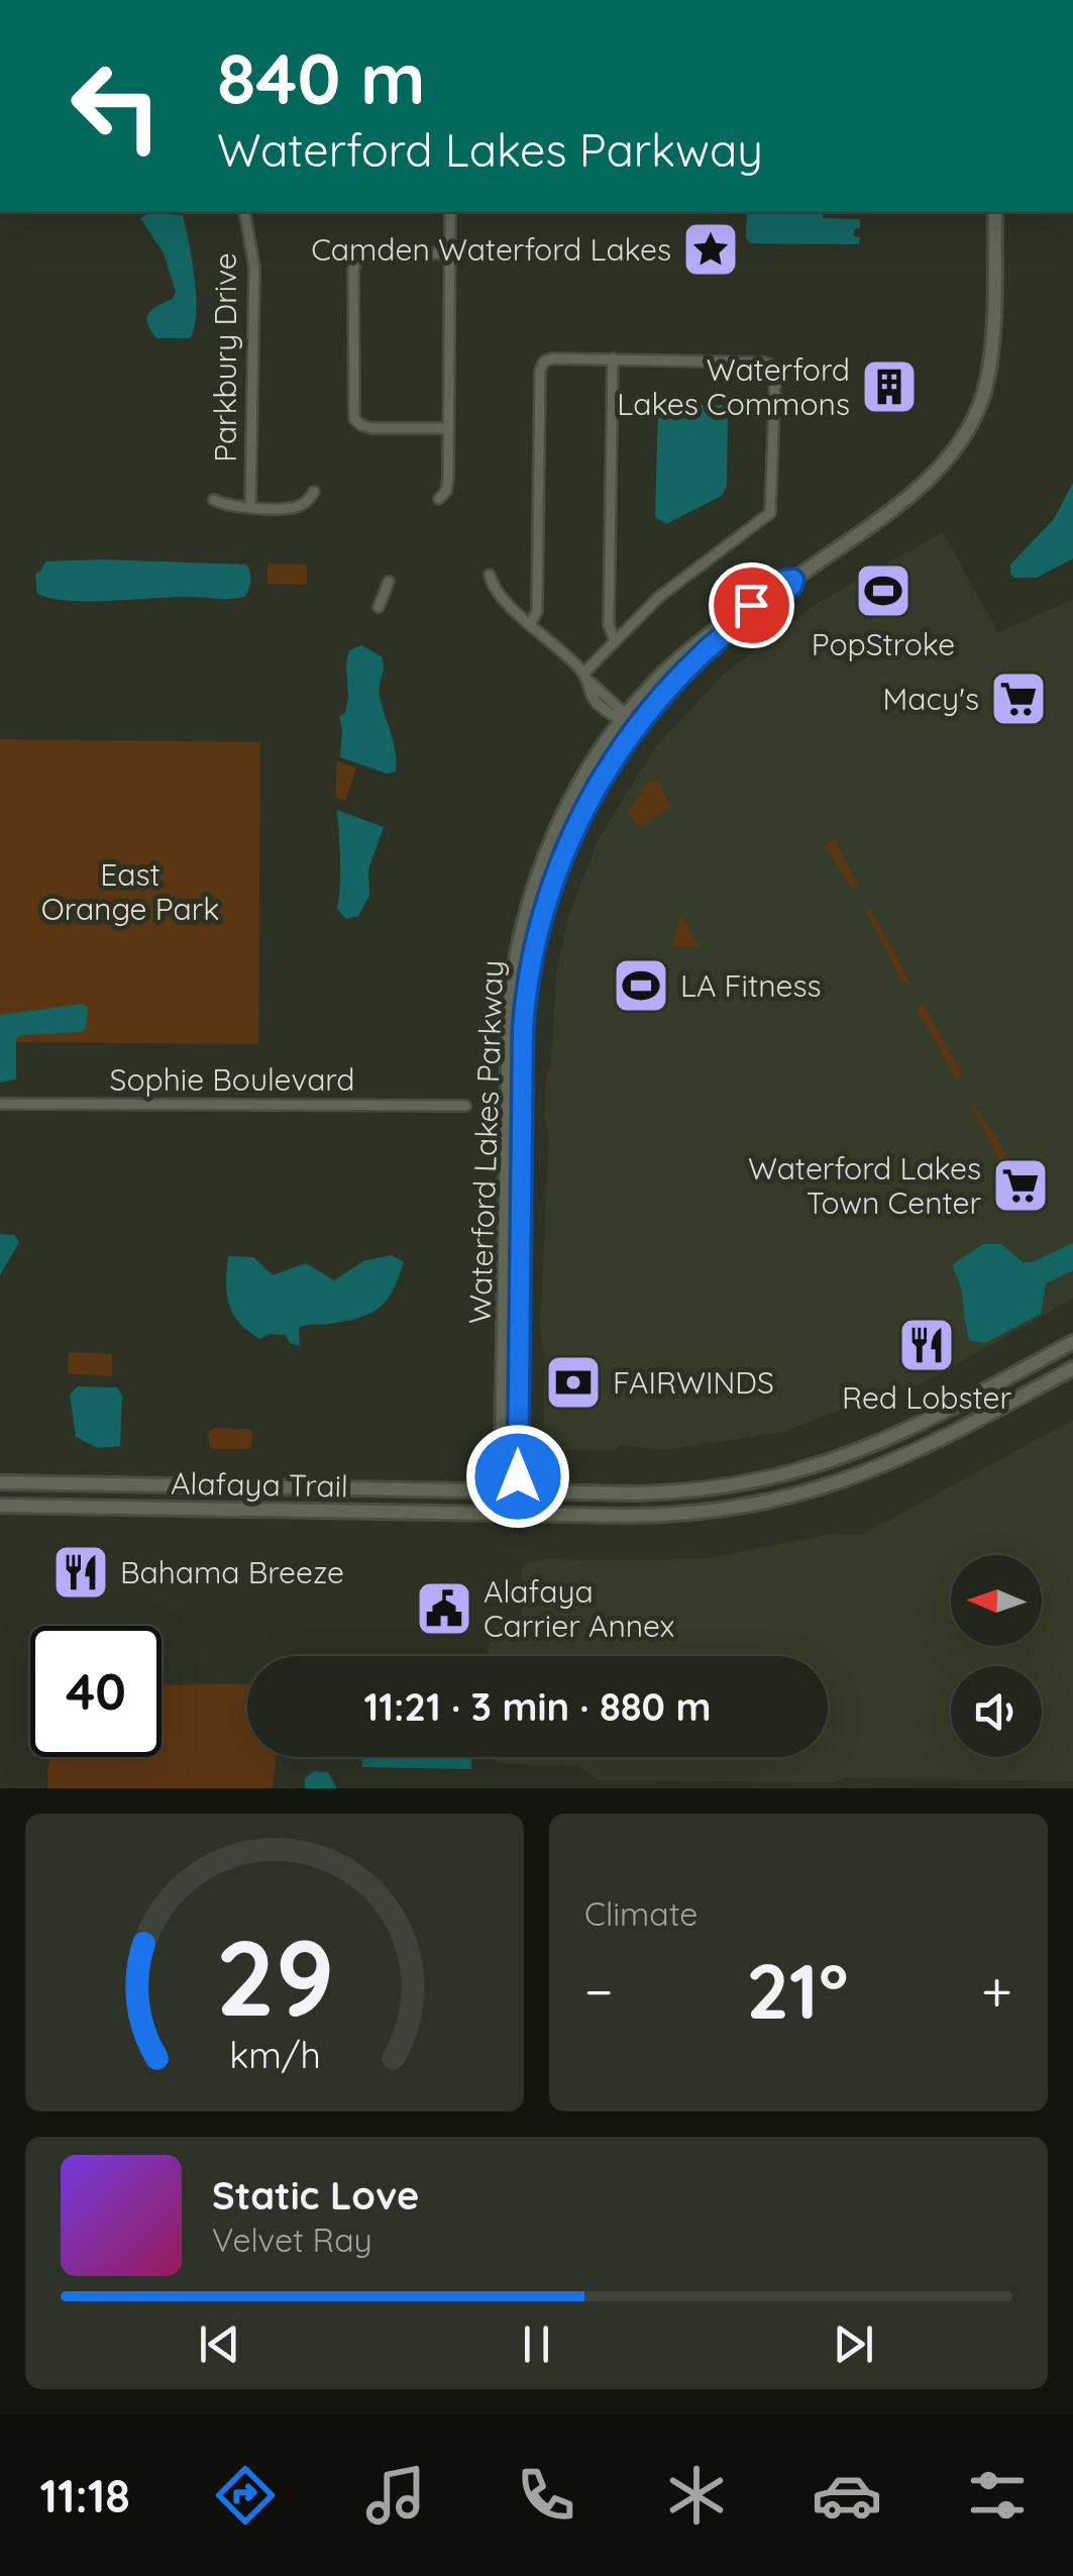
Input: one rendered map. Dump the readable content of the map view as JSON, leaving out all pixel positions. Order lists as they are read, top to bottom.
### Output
{
  "streets": {
    "street": [
      "Parkbury Drive",
      "Sophie Boulevard",
      "Waterford Lakes Parkway",
      "Alafaya Trail"
    ]
  },
  "crossings": [
    ["Waterford Lakes Parkway", "Alafaya Trail"]
  ],
  "parks": ["East Orange Park"],
  "places": {
    "place": ["Camden Waterford Lakes"],
    "building": ["Waterford Lakes Commons"],
    "sports": ["PopStroke", "LA Fitness"],
    "supermarket": ["Macy's", "Waterford Lakes Town Center"],
    "restaurant": ["Red Lobster", "Bahama Breeze"],
    "bank": ["FAIRWINDS"],
    "public building": ["Alafaya Carrier Annex"]
  },
  "north": "left",
  "page": {
    "turn": ["840 m", "Waterford Lakes Parkway"],
    "limit": "40",
    "trip": "11:21 · 3 min · 880 m",
    "tile": "Climate",
    "heat": ["−", "21°", "+"],
    "song": ["Static Love", "Velvet Ray"],
    "tabs": "11:18",
    "gauge": ["29", "km/h"]
  }
}
